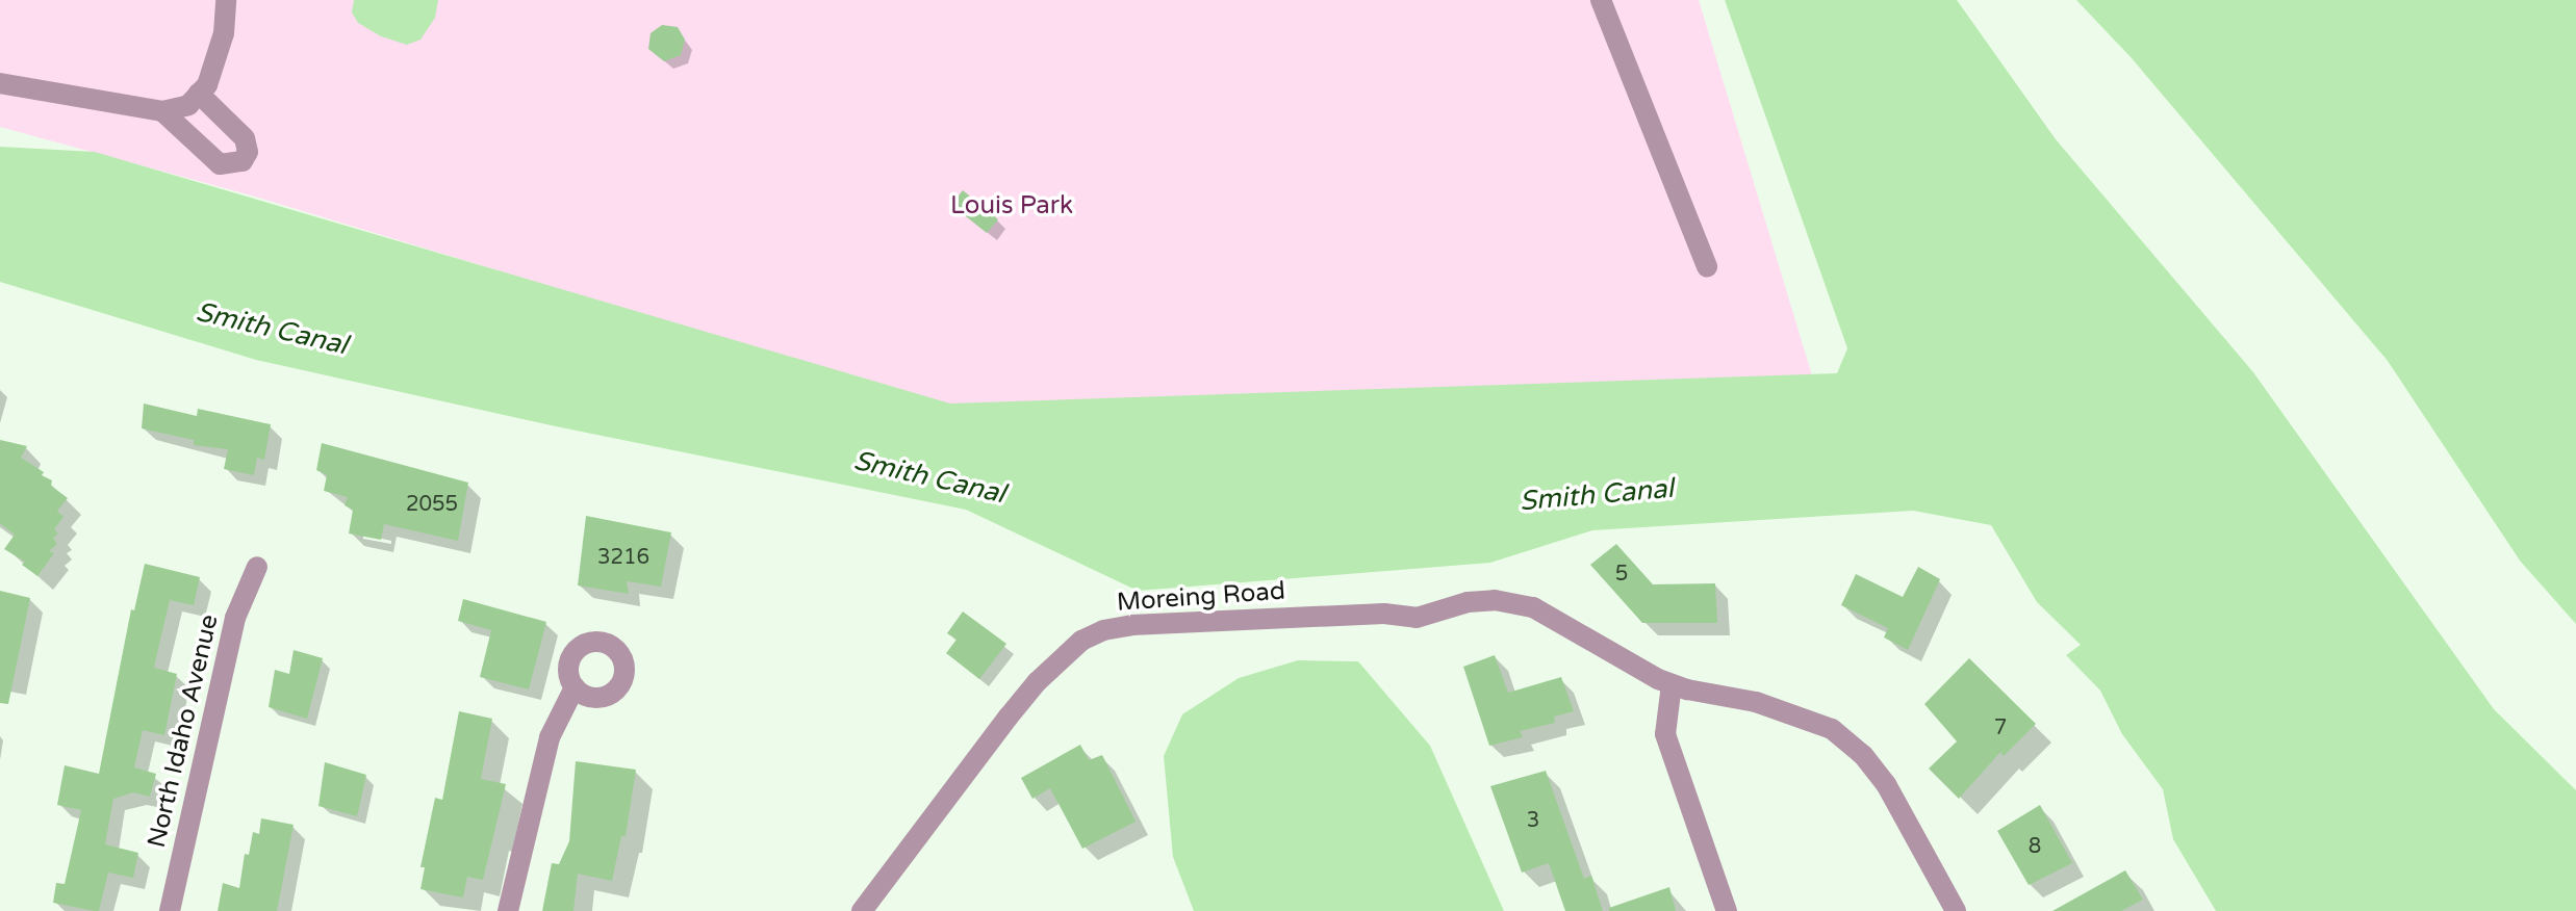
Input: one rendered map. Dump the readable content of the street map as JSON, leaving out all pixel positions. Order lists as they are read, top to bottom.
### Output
{
  "streets": {
    "street": ["Moreing Road", "North Idaho Avenue"]
  },
  "water": ["Smith Canal"],
  "parks": ["Louis Park"],
  "house_numbers": [
    "2055",
    "3216",
    "5",
    "7",
    "3",
    "8"
  ]
}
